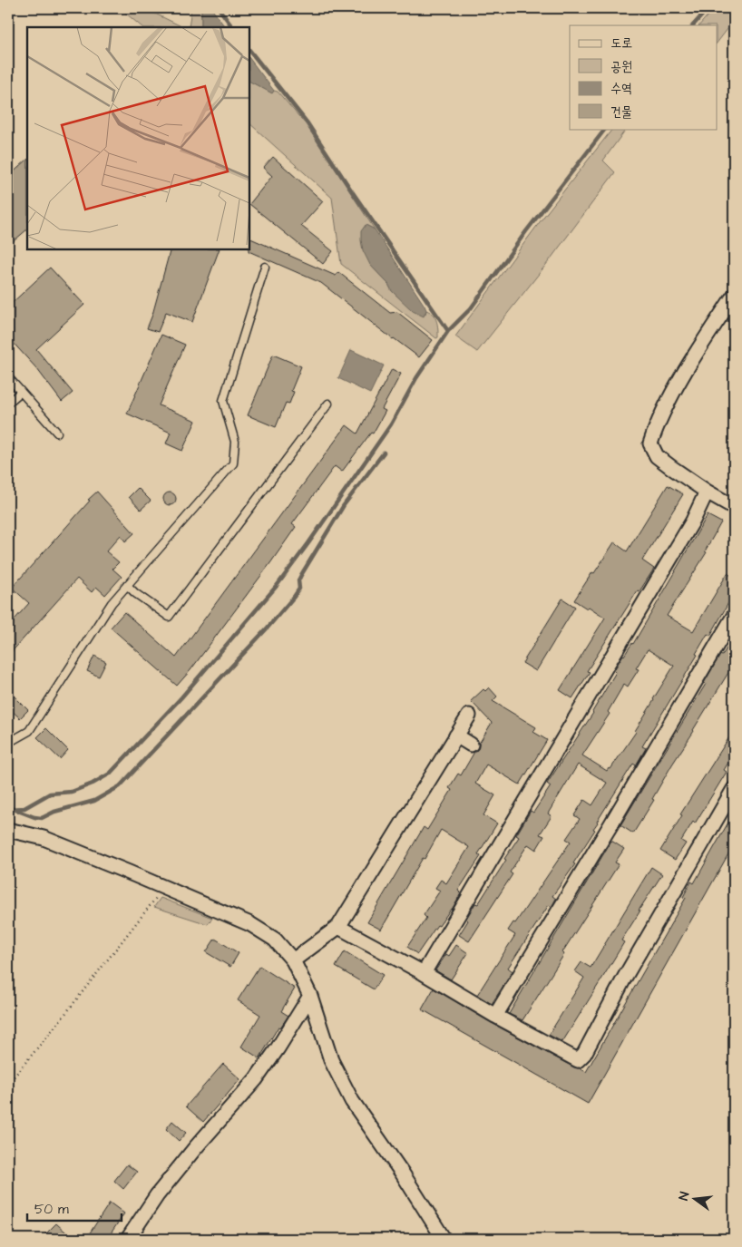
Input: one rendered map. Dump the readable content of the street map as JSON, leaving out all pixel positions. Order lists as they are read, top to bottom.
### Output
{
  "legend": [
    "도로",
    "공원",
    "수역",
    "건물"
  ],
  "scale_bar": "50 m",
  "north": "left"
}
